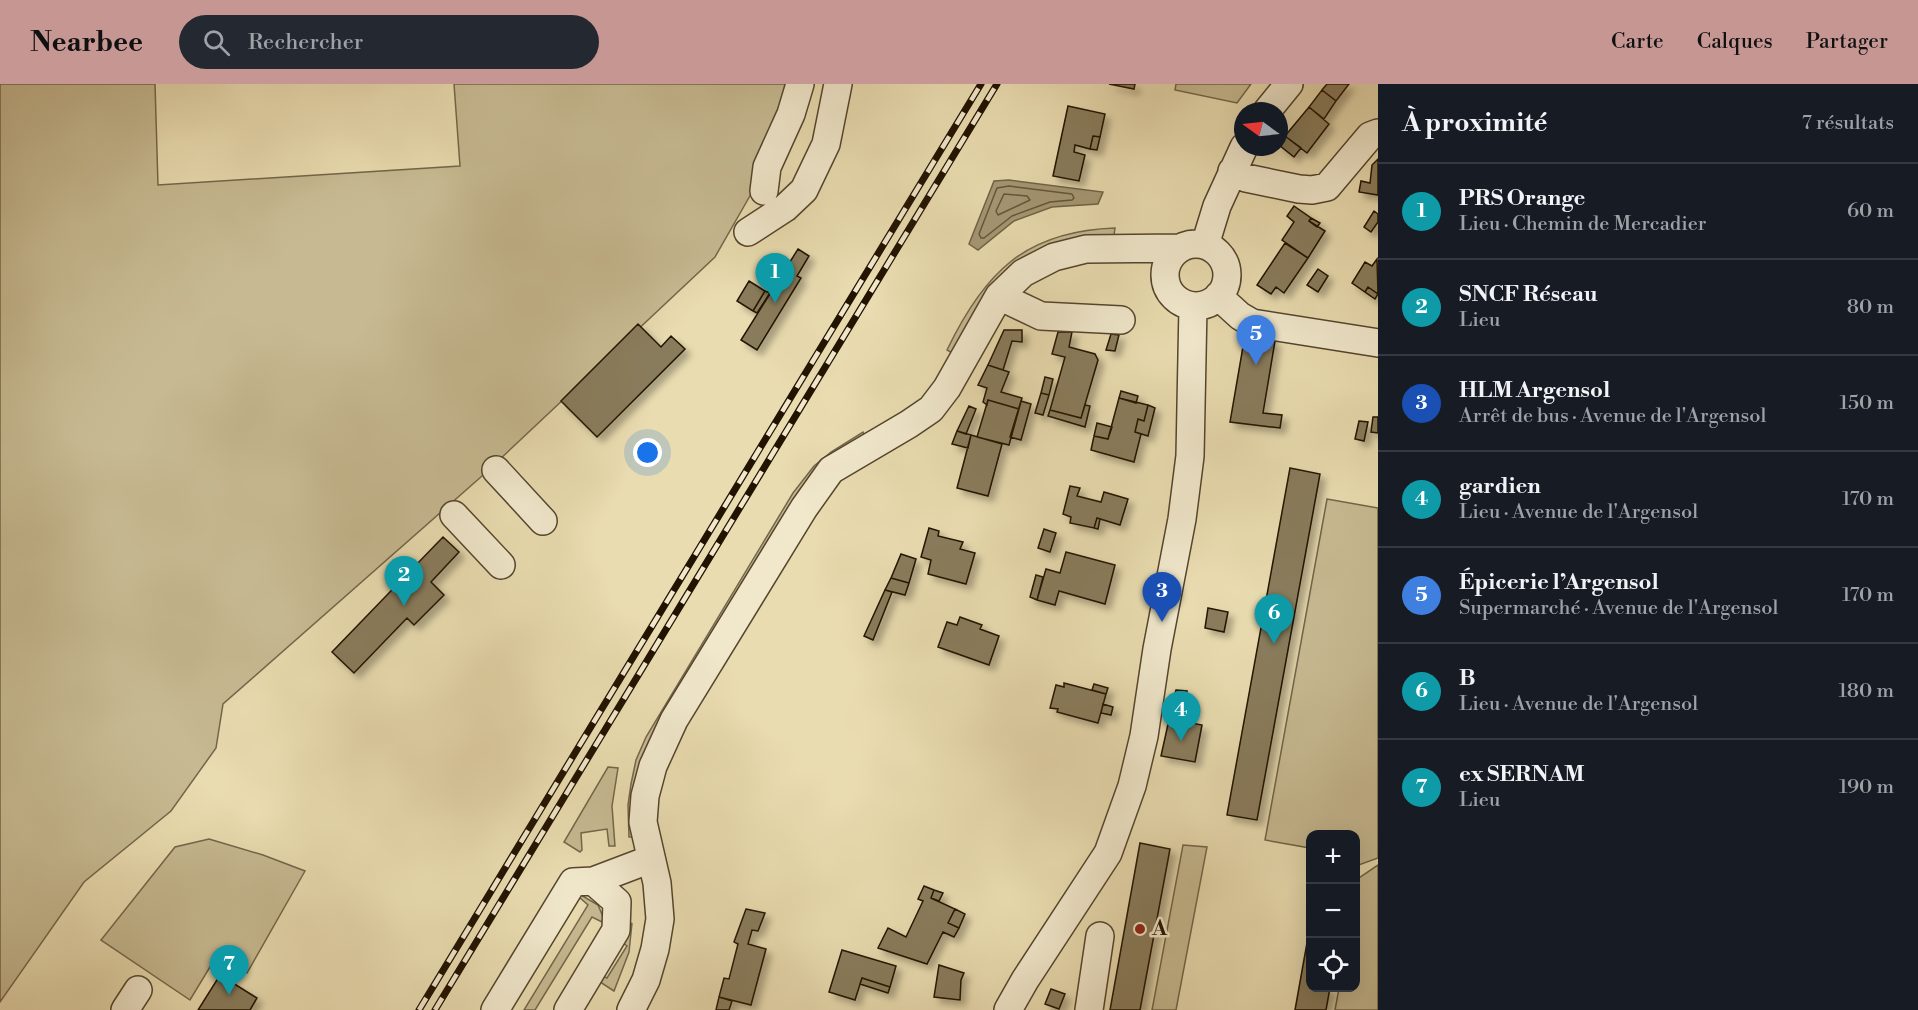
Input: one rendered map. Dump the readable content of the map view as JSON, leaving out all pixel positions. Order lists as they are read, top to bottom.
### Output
{
  "places": ["A"],
  "north": "left",
  "page": {
    "header": "Nearbee",
    "search": "Rechercher",
    "nav": ["Carte", "Calques", "Partager"],
    "heading": ["À proximité", "7 résultats"],
    "list": [
      {
        "mark": "1",
        "name": "PRS Orange",
        "note": "Lieu · Chemin de Mercadier",
        "value": "60 m"
      },
      {
        "mark": "2",
        "name": "SNCF Réseau",
        "note": "Lieu",
        "value": "80 m"
      },
      {
        "mark": "3",
        "name": "HLM Argensol",
        "note": "Arrêt de bus · Avenue de l'Argensol",
        "value": "150 m"
      },
      {
        "mark": "4",
        "name": "gardien",
        "note": "Lieu · Avenue de l'Argensol",
        "value": "170 m"
      },
      {
        "mark": "5",
        "name": "Épicerie l’Argensol",
        "note": "Supermarché · Avenue de l'Argensol",
        "value": "170 m"
      },
      {
        "mark": "6",
        "name": "B",
        "note": "Lieu · Avenue de l'Argensol",
        "value": "180 m"
      },
      {
        "mark": "7",
        "name": "ex SERNAM",
        "note": "Lieu",
        "value": "190 m"
      }
    ],
    "pins": [
      "1",
      "5",
      "2",
      "3",
      "6",
      "4",
      "7"
    ],
    "map_buttons": ["+", "−"]
  }
}
